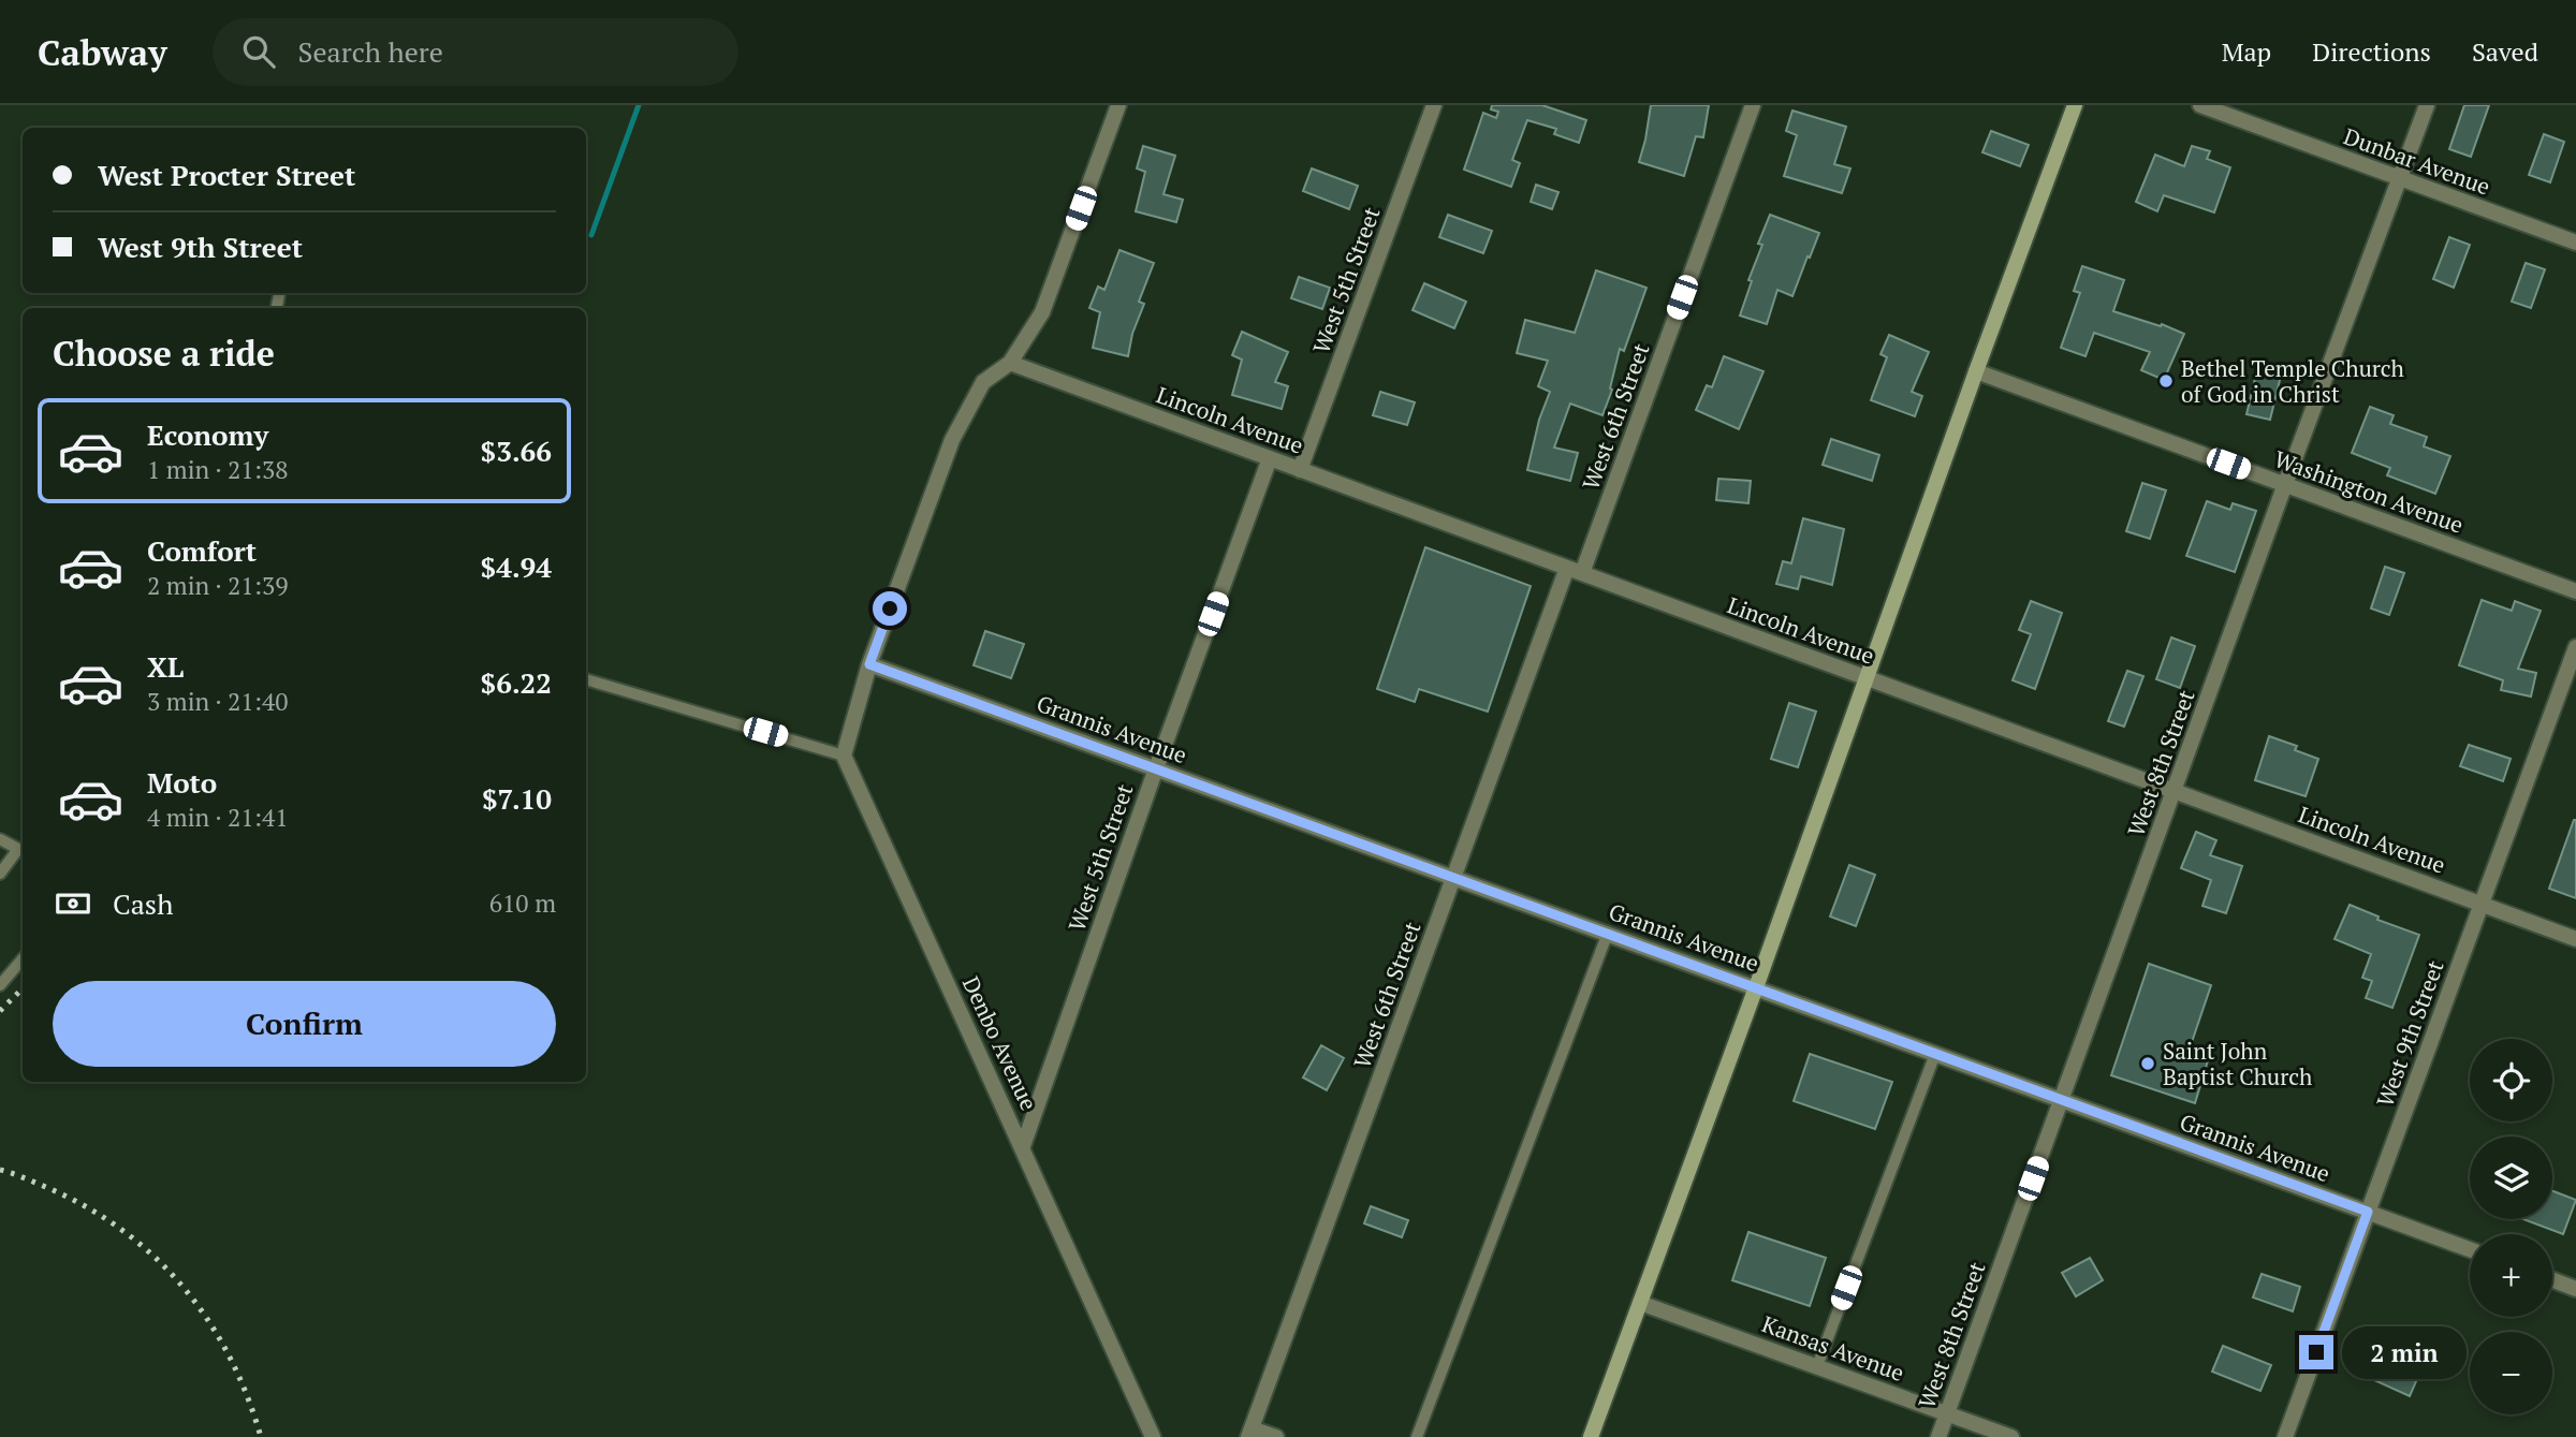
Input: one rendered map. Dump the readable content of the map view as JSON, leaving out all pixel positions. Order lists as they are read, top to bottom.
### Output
{
  "streets": {
    "street": [
      "Dunbar Avenue",
      "West 5th Street",
      "West 6th Street",
      "Lincoln Avenue",
      "Washington Avenue",
      "Grannis Avenue",
      "West 8th Street",
      "West 9th Street",
      "Denbo Avenue",
      "Kansas Avenue"
    ]
  },
  "crossings": [
    ["Dunbar Avenue", "West 8th Street"],
    ["West 5th Street", "Lincoln Avenue"],
    ["West 5th Street", "Grannis Avenue"],
    ["West 5th Street", "Denbo Avenue"],
    ["West 6th Street", "Lincoln Avenue"],
    ["West 6th Street", "Grannis Avenue"],
    ["Lincoln Avenue", "West 8th Street"],
    ["Lincoln Avenue", "West 9th Street"],
    ["Washington Avenue", "West 8th Street"],
    ["Grannis Avenue", "West 8th Street"],
    ["Grannis Avenue", "West 9th Street"],
    ["West 8th Street", "Kansas Avenue"]
  ],
  "places": ["Bethel Temple Church of God in Christ", "Saint John Baptist Church"],
  "page": {
    "header": "Cabway",
    "search": "Search here",
    "nav": ["Map", "Directions", "Saved"],
    "banner": ["West Procter Street", "West 9th Street"],
    "heading": "Choose a ride",
    "list": [
      {
        "name": "Economy",
        "note": "1 min · 21:38",
        "value": "$3.66"
      },
      {
        "name": "Comfort",
        "note": "2 min · 21:39",
        "value": "$4.94"
      },
      {
        "name": "XL",
        "note": "3 min · 21:40",
        "value": "$6.22"
      },
      {
        "name": "Moto",
        "note": "4 min · 21:41",
        "value": "$7.10"
      }
    ],
    "pay": ["Cash", "610 m"],
    "buttons": "Confirm",
    "map_buttons": ["+", "−"],
    "bubble": "2 min"
  }
}
